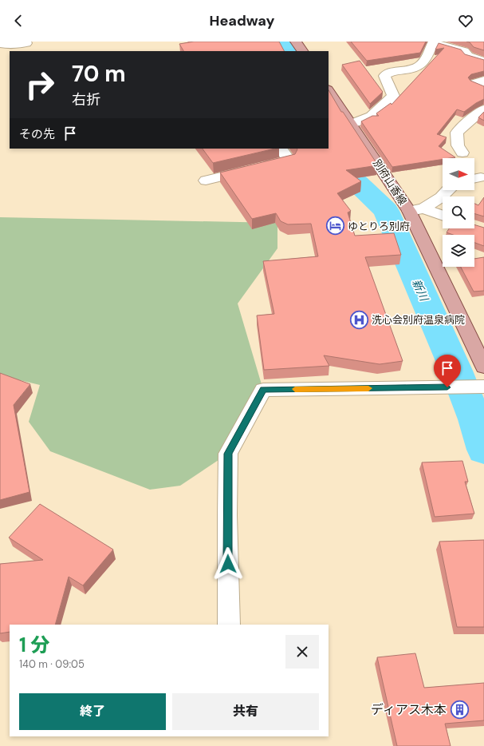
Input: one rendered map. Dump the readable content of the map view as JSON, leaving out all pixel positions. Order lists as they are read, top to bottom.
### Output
{
  "streets": {
    "main road": ["別府山香線"]
  },
  "water": ["新川"],
  "places": {
    "hotel": ["ゆとりろ別府"],
    "hospital": ["洗心会別府温泉病院"],
    "building": ["ディアス木本"]
  },
  "north": "right",
  "page": {
    "header": "Headway",
    "turn": ["70 m", "右折"],
    "then": "その先",
    "heading": ["1 分", "140 m · 09:05"],
    "buttons": ["終了", "共有"]
  }
}
